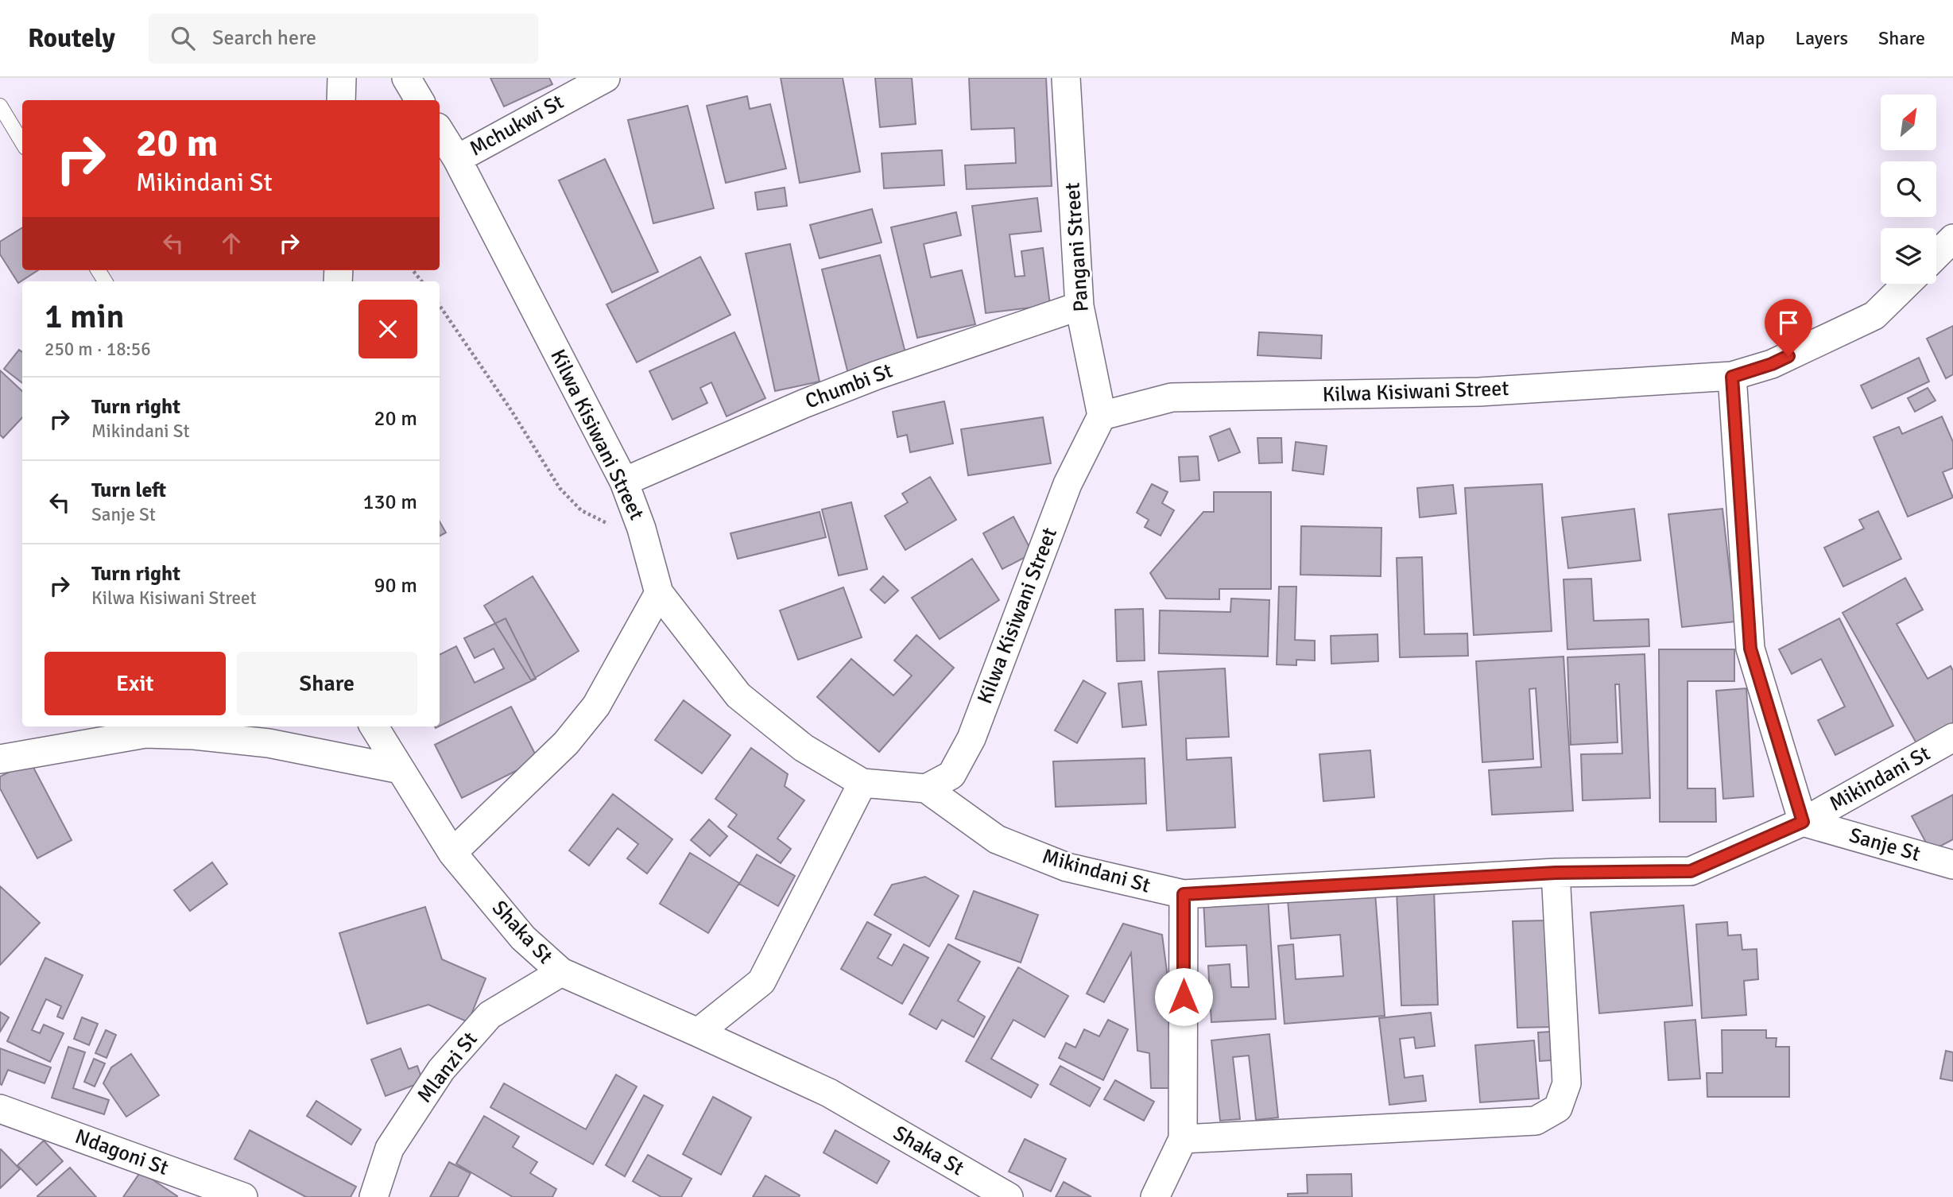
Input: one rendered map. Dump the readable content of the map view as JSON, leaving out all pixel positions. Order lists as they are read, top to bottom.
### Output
{
  "streets": {
    "street": [
      "Mchukwi St",
      "Pangani Street",
      "Chumbi St",
      "Kilwa Kisiwani Street",
      "Mikindani St",
      "Sanje St",
      "Shaka St",
      "Mlanzi St",
      "Ndagoni St"
    ]
  },
  "crossings": [
    ["Mchukwi St", "Kilwa Kisiwani Street"],
    ["Pangani Street", "Chumbi St"],
    ["Pangani Street", "Kilwa Kisiwani Street"],
    ["Chumbi St", "Kilwa Kisiwani Street"],
    ["Kilwa Kisiwani Street", "Mikindani St"],
    ["Mikindani St", "Sanje St"],
    ["Shaka St", "Mlanzi St"]
  ],
  "north": "top right",
  "page": {
    "header": "Routely",
    "search": "Search here",
    "nav": ["Map", "Layers", "Share"],
    "turn": ["20 m", "Mikindani St"],
    "heading": ["1 min", "250 m · 18:56"],
    "list": [
      {
        "name": "Turn right",
        "note": "Mikindani St",
        "value": "20 m"
      },
      {
        "name": "Turn left",
        "note": "Sanje St",
        "value": "130 m"
      },
      {
        "name": "Turn right",
        "note": "Kilwa Kisiwani Street",
        "value": "90 m"
      }
    ],
    "buttons": ["Exit", "Share"]
  }
}
